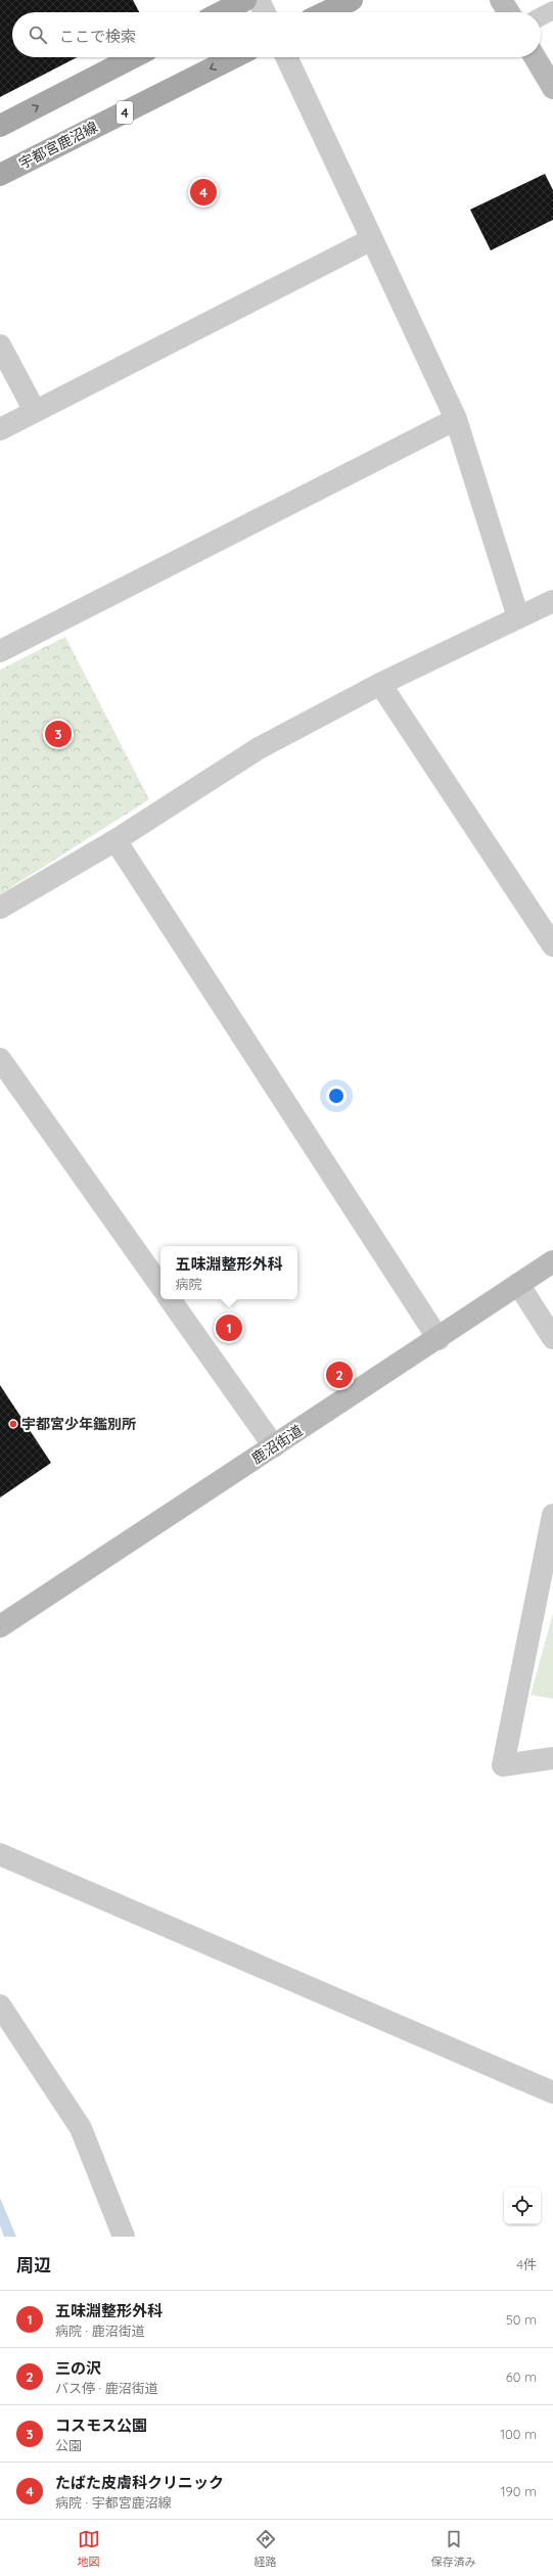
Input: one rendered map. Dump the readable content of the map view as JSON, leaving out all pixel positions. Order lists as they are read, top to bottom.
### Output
{
  "streets": {
    "main road": ["4", "宇都宮鹿沼線"],
    "street": ["鹿沼街道"]
  },
  "places": ["宇都宮少年鑑別所"],
  "page": {
    "search": "ここで検索",
    "pins": [
      "4",
      "3",
      "1",
      "2"
    ],
    "popup": ["五味淵整形外科", "病院"],
    "heading": ["周辺", "4件"],
    "list": [
      {
        "mark": "1",
        "name": "五味淵整形外科",
        "note": "病院 · 鹿沼街道",
        "value": "50 m"
      },
      {
        "mark": "2",
        "name": "三の沢",
        "note": "バス停 · 鹿沼街道",
        "value": "60 m"
      },
      {
        "mark": "3",
        "name": "コスモス公園",
        "note": "公園",
        "value": "100 m"
      },
      {
        "mark": "4",
        "name": "たばた皮膚科クリニック",
        "note": "病院 · 宇都宮鹿沼線",
        "value": "190 m"
      }
    ],
    "nav": ["地図", "経路", "保存済み"]
  }
}
